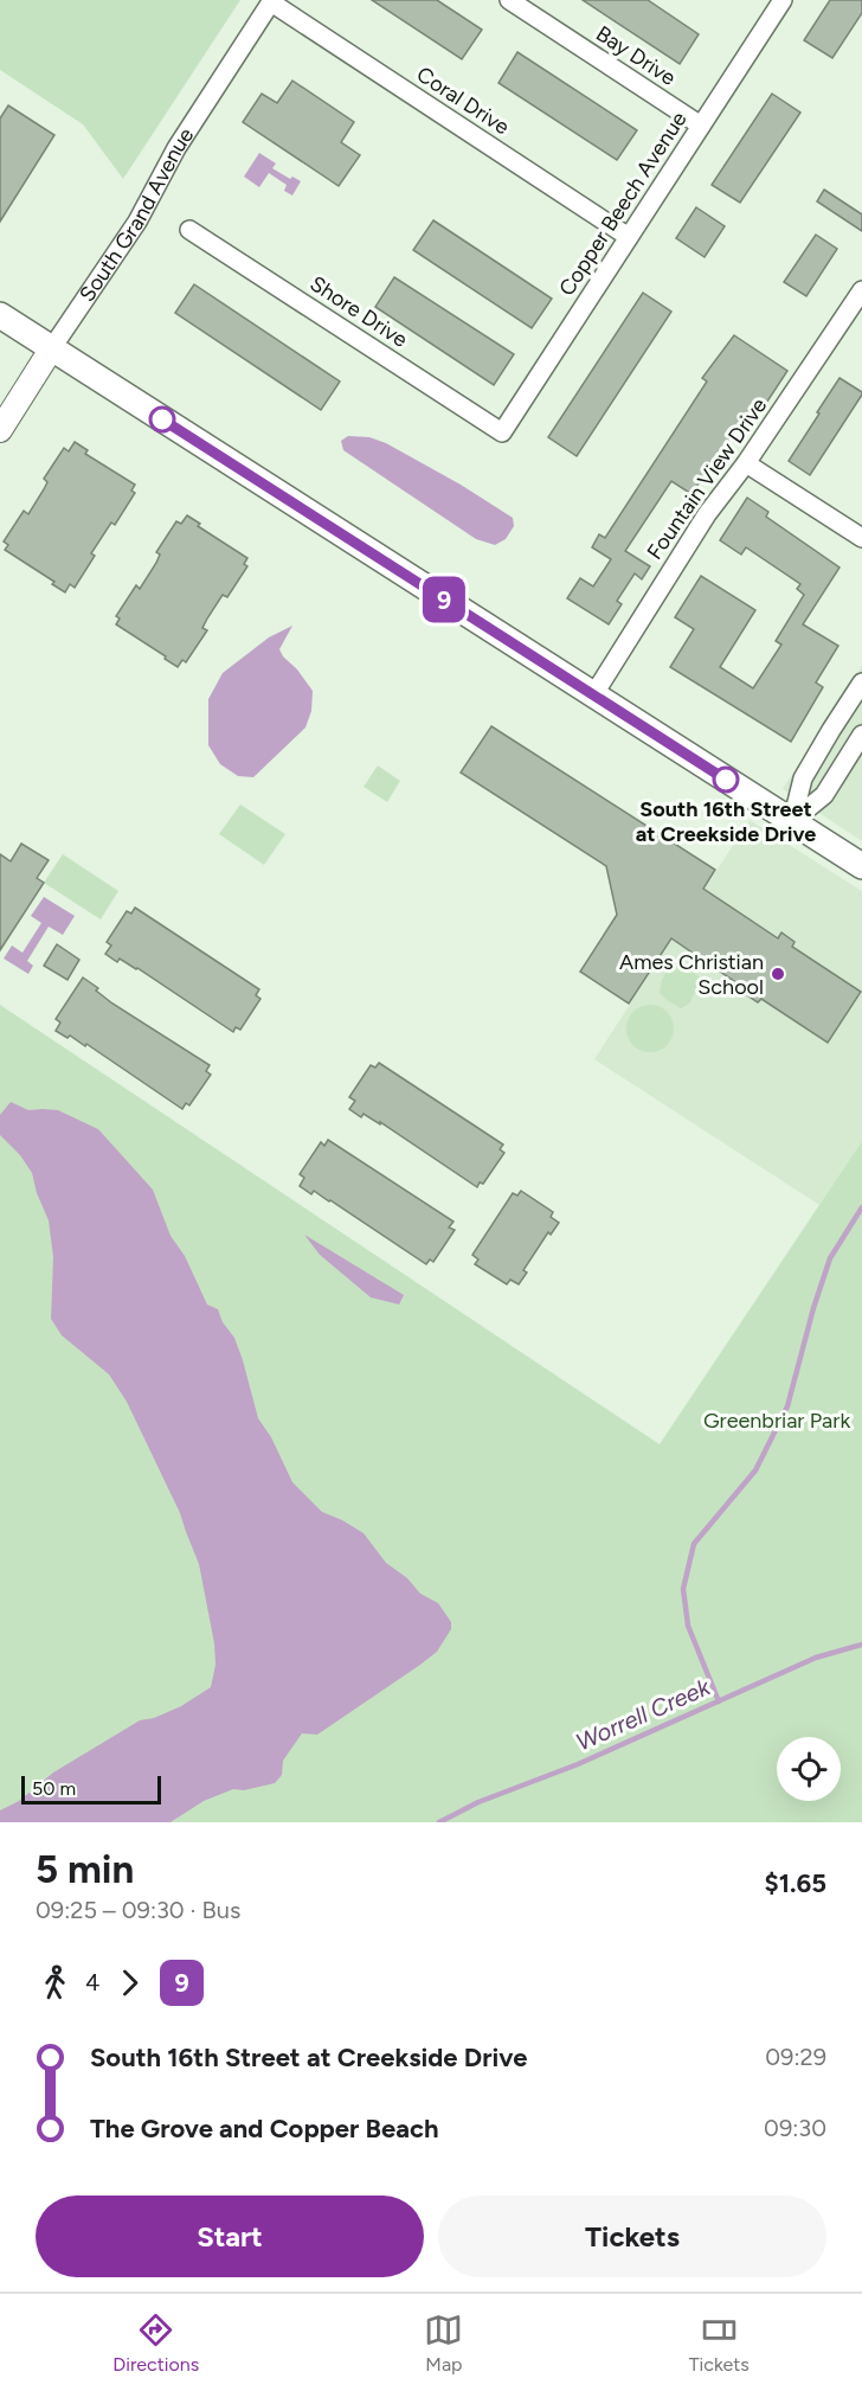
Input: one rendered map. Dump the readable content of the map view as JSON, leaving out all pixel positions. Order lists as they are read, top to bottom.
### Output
{
  "streets": {
    "street": [
      "Bay Drive",
      "Coral Drive",
      "Copper Beech Avenue",
      "South Grand Avenue",
      "Shore Drive",
      "Fountain View Drive"
    ]
  },
  "crossings": [
    ["Bay Drive", "Copper Beech Avenue"],
    ["Coral Drive", "Copper Beech Avenue"],
    ["Coral Drive", "South Grand Avenue"],
    ["Copper Beech Avenue", "Shore Drive"]
  ],
  "water": ["Worrell Creek"],
  "parks": ["Greenbriar Park"],
  "places": ["South 16th Street at Creekside Drive", "Ames Christian School"],
  "lines": ["bus line 9"],
  "scale_bar": "50 m",
  "page": {
    "on_map": "9",
    "scale": "50 m",
    "heading": ["5 min", "09:25 – 09:30 · Bus", "$1.65"],
    "legs": ["4", "9"],
    "list": [
      {
        "name": "South 16th Street at Creekside Drive",
        "value": "09:29"
      },
      {
        "name": "The Grove and Copper Beach",
        "value": "09:30"
      }
    ],
    "buttons": ["Start", "Tickets"],
    "tabs": ["Directions", "Map", "Tickets"]
  }
}
